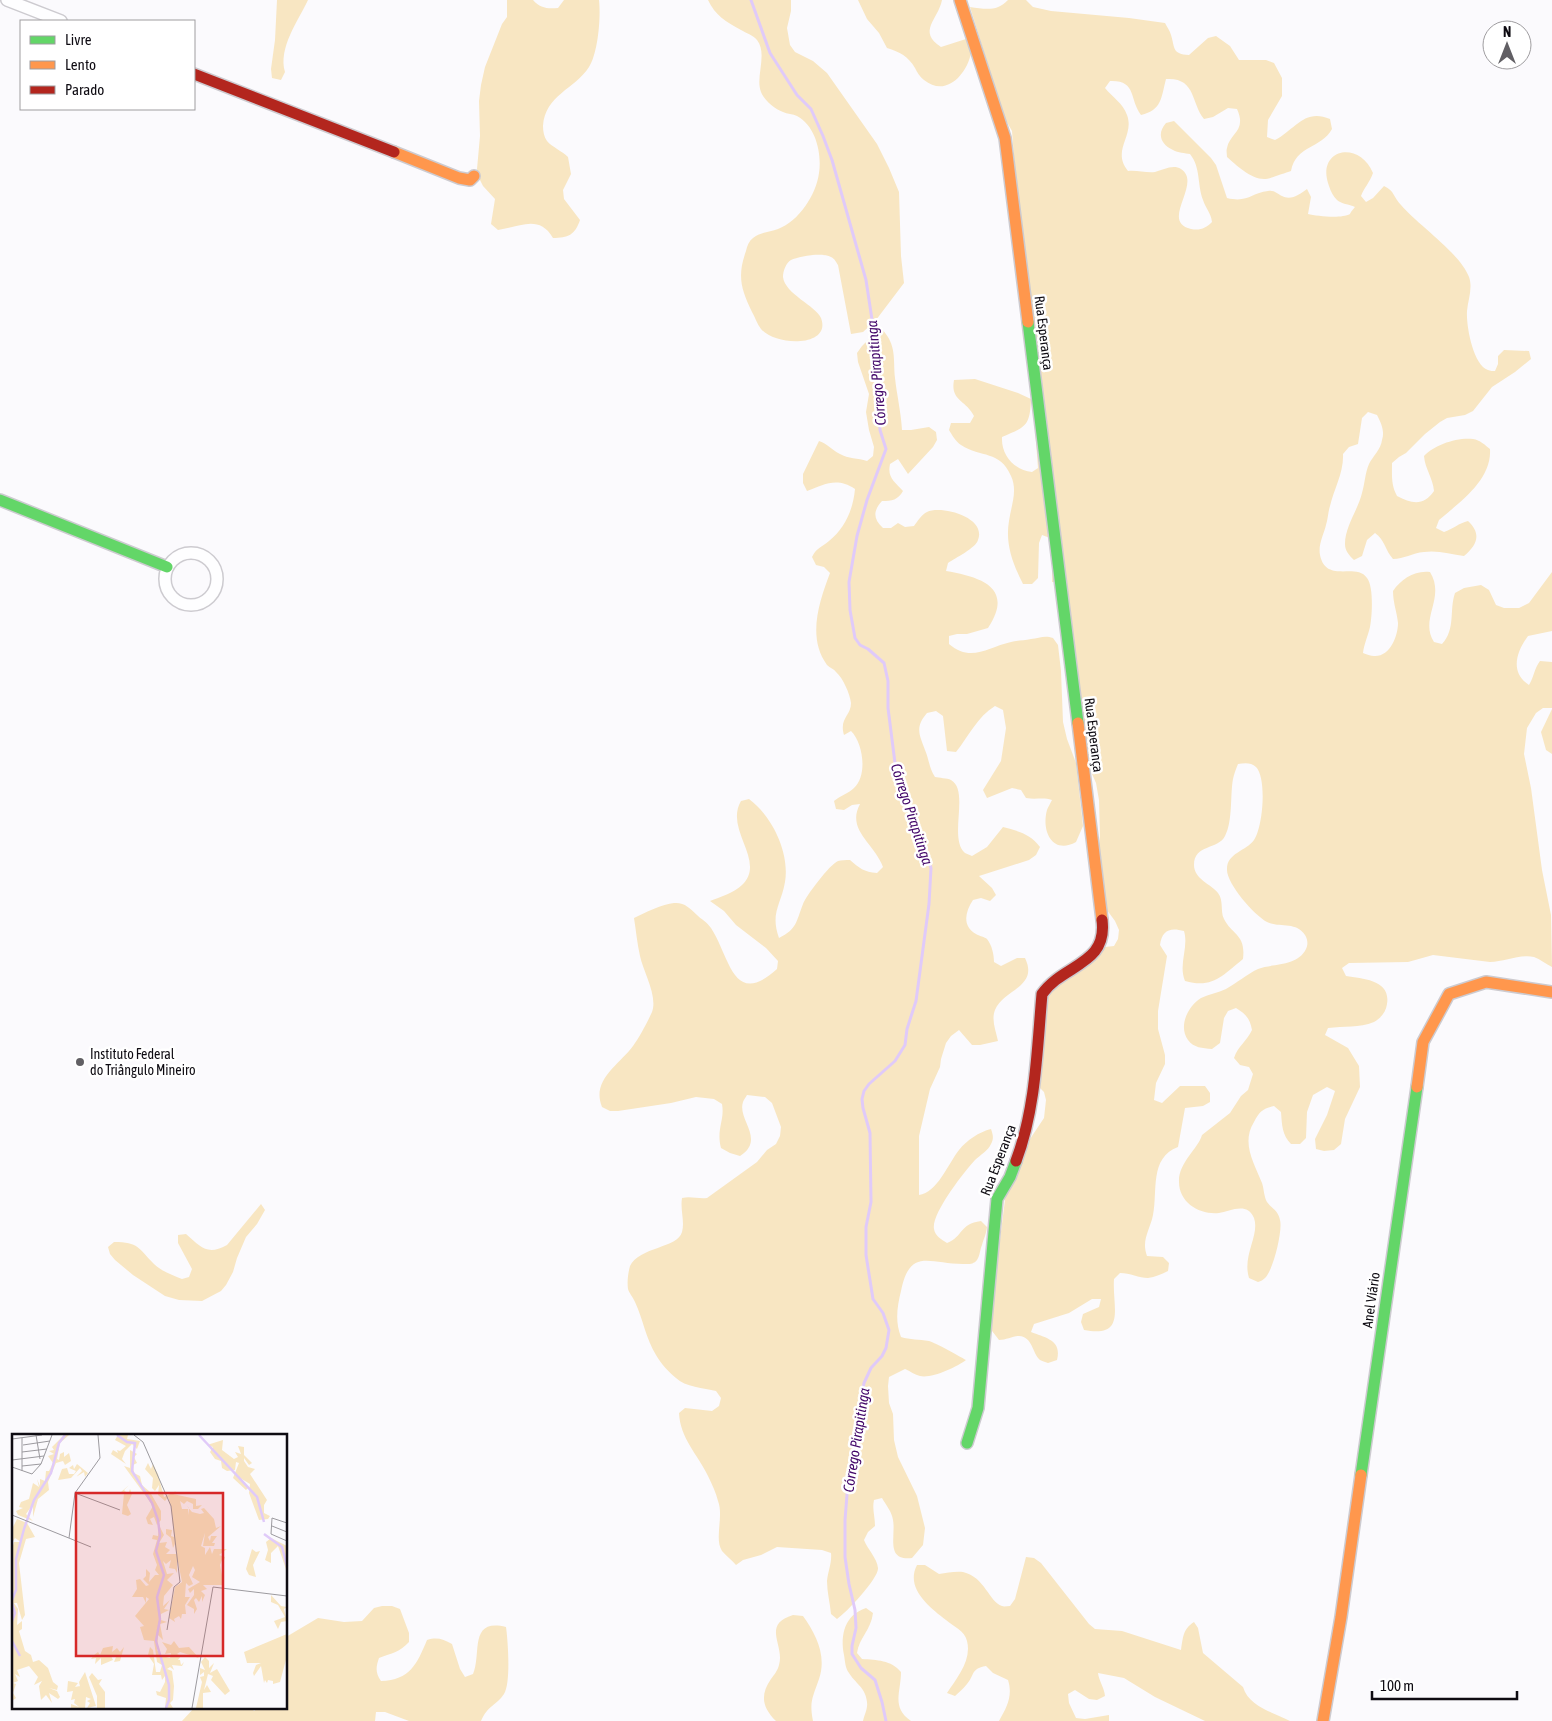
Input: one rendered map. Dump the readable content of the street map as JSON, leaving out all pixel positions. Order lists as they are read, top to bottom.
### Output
{
  "streets": {
    "street": ["Rua Esperança", "Anel Viário"]
  },
  "water": ["Córrego Pirapitinga"],
  "places": ["Instituto Federal do Triângulo Mineiro"],
  "legend": ["Livre", "Lento", "Parado"],
  "scale_bar": "100 m",
  "north": "top"
}
